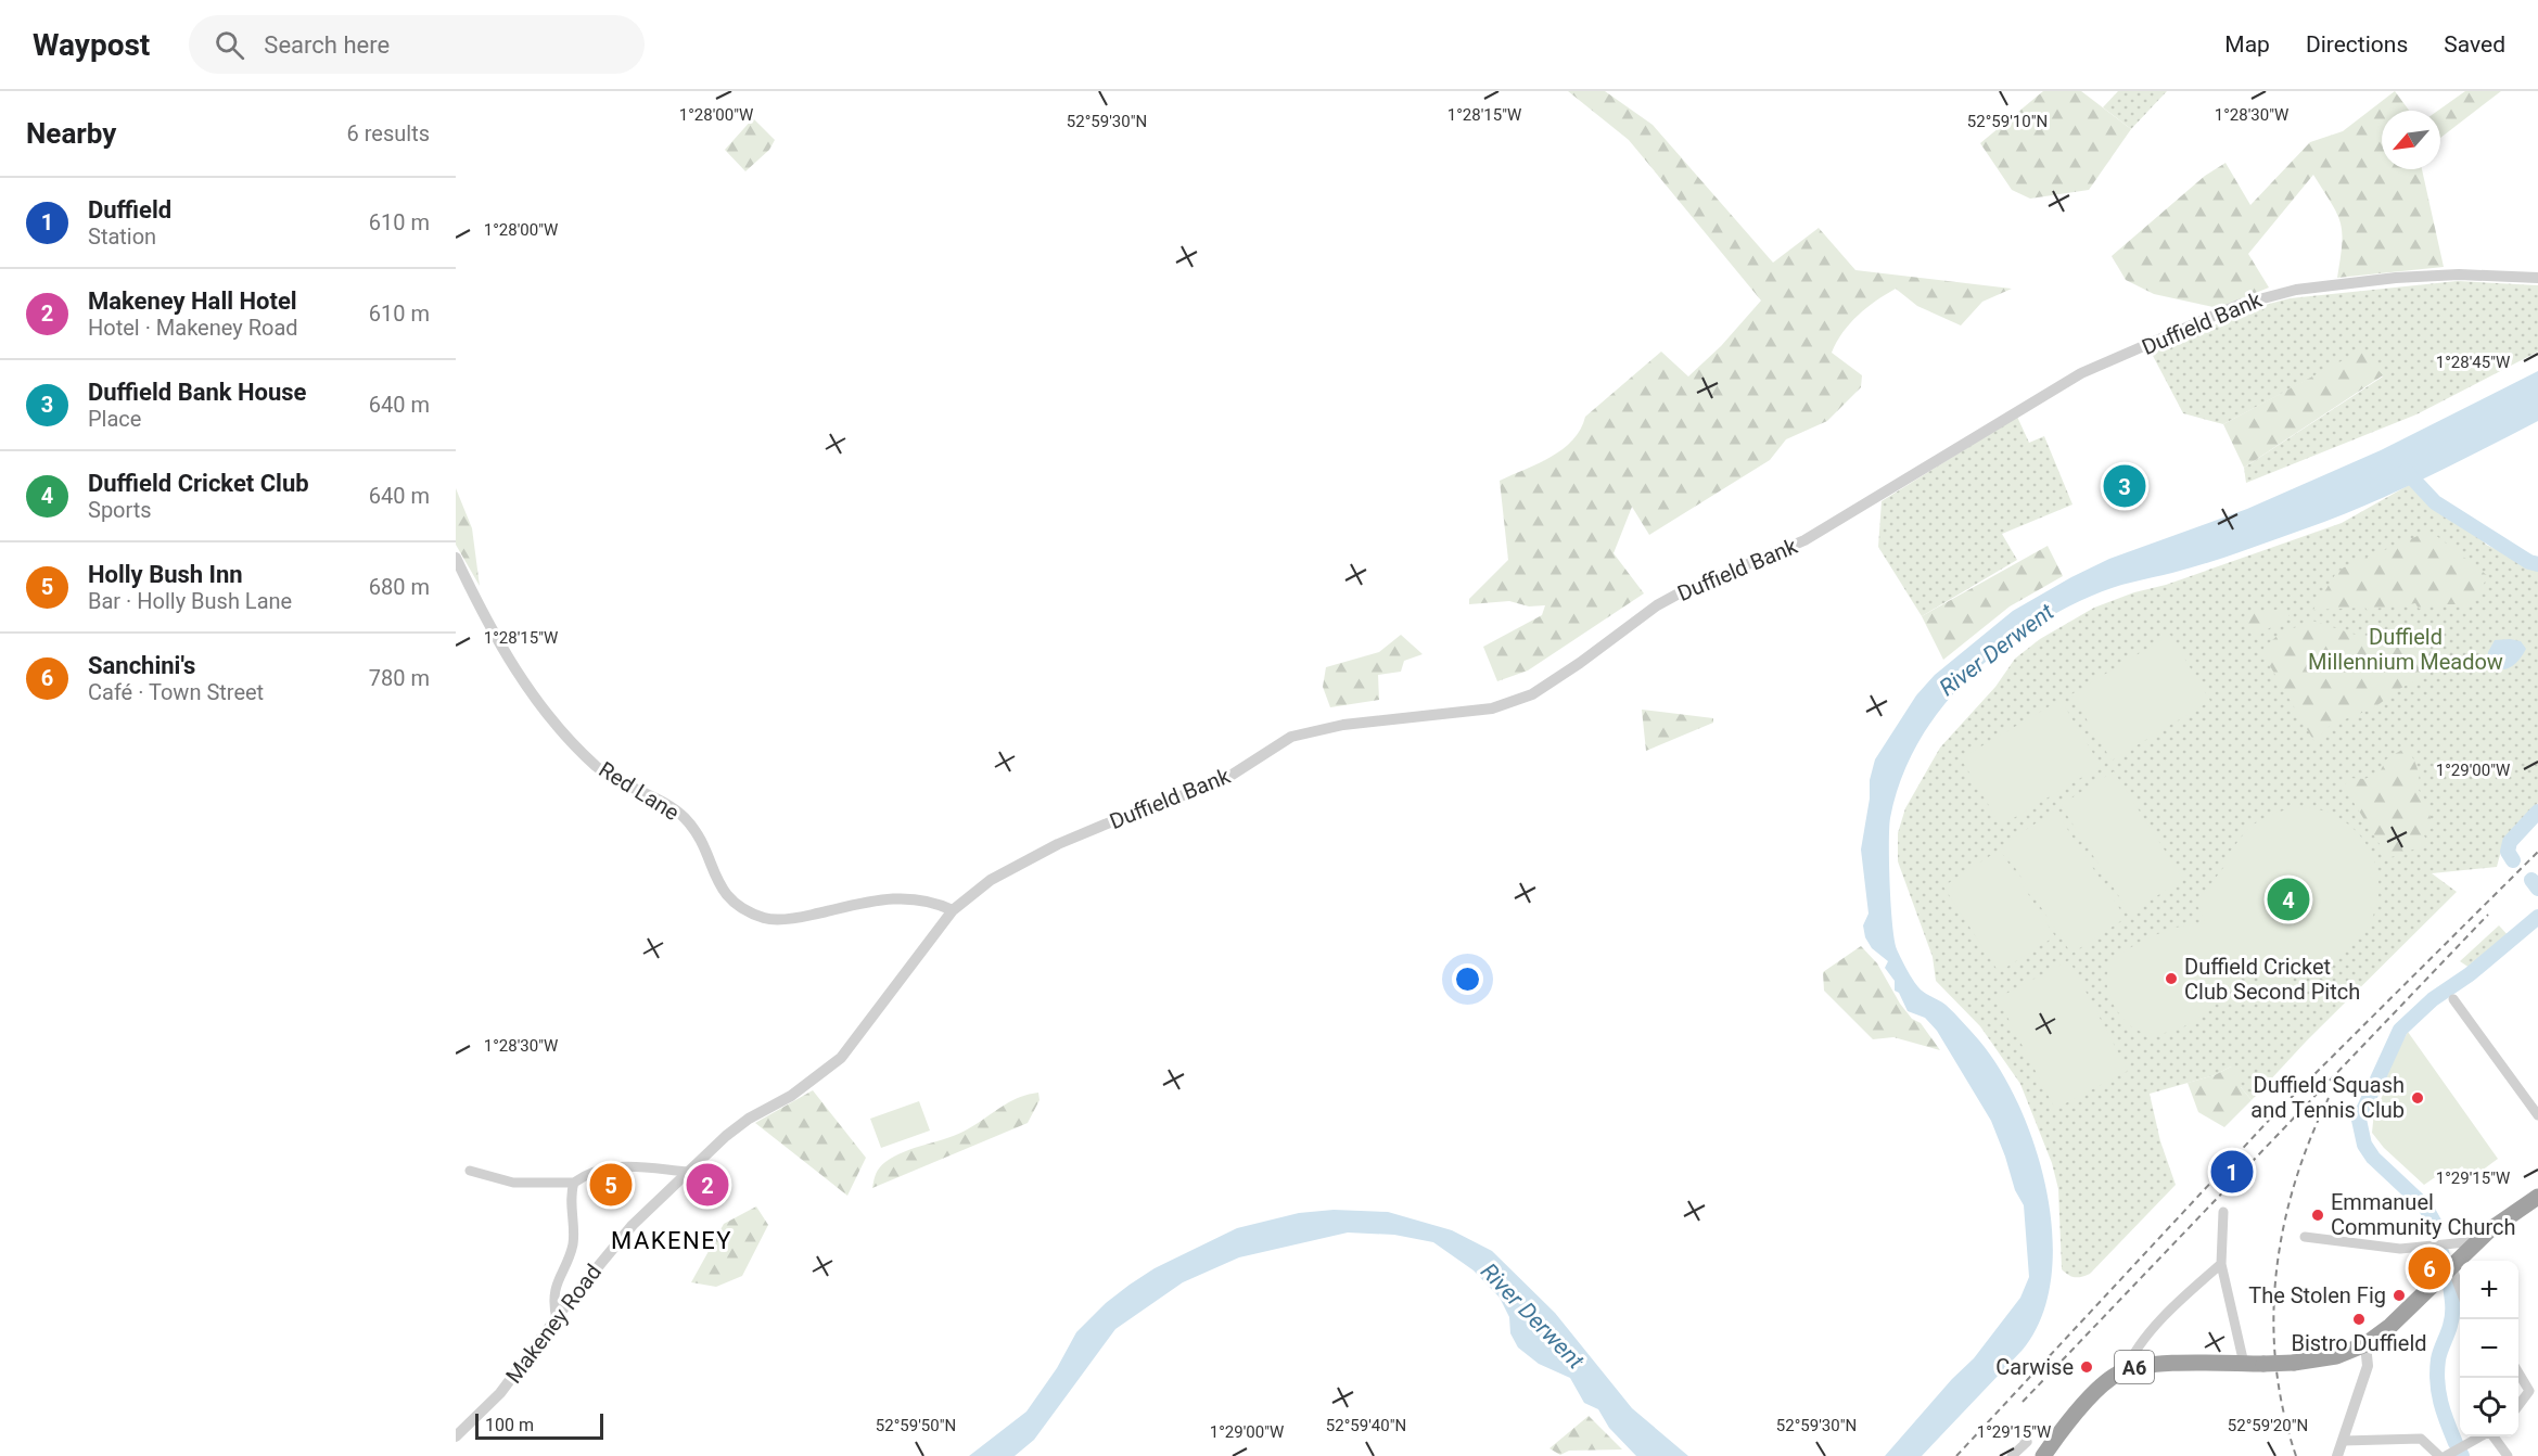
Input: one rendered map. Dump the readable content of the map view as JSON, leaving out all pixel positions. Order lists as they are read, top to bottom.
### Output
{
  "streets": {
    "highway": ["A6"],
    "street": ["Duffield Bank", "Red Lane", "Makeney Road"]
  },
  "crossings": [
    ["Duffield Bank", "Red Lane"],
    ["Duffield Bank", "Makeney Road"],
    ["Red Lane", "Makeney Road"]
  ],
  "districts": ["MAKENEY"],
  "water": ["River Derwent"],
  "parks": ["Duffield Millennium Meadow"],
  "places": [
    "Duffield Cricket Club Second Pitch",
    "Duffield Squash and Tennis Club",
    "Emmanuel Community Church",
    "The Stolen Fig",
    "Bistro Duffield",
    "Carwise"
  ],
  "scale_bar": "100 m",
  "north": "bottom left",
  "page": {
    "header": "Waypost",
    "search": "Search here",
    "nav": ["Map", "Directions", "Saved"],
    "heading": ["Nearby", "6 results"],
    "list": [
      {
        "mark": "1",
        "name": "Duffield",
        "note": "Station",
        "value": "610 m"
      },
      {
        "mark": "2",
        "name": "Makeney Hall Hotel",
        "note": "Hotel · Makeney Road",
        "value": "610 m"
      },
      {
        "mark": "3",
        "name": "Duffield Bank House",
        "note": "Place",
        "value": "640 m"
      },
      {
        "mark": "4",
        "name": "Duffield Cricket Club",
        "note": "Sports",
        "value": "640 m"
      },
      {
        "mark": "5",
        "name": "Holly Bush Inn",
        "note": "Bar · Holly Bush Lane",
        "value": "680 m"
      },
      {
        "mark": "6",
        "name": "Sanchini's",
        "note": "Café · Town Street",
        "value": "780 m"
      }
    ],
    "pins": [
      "3",
      "4",
      "1",
      "2",
      "5",
      "6"
    ],
    "map_buttons": ["+", "−"],
    "scale": "100 m"
  },
  "coordinates": [
    "1°28'00\"W",
    "1°28'15\"W",
    "1°28'30\"W",
    "52°59'30\"N",
    "52°59'10\"N",
    "1°28'45\"W",
    "1°29'00\"W",
    "1°29'15\"W",
    "52°59'50\"N",
    "52°59'40\"N",
    "52°59'20\"N"
  ]
}
